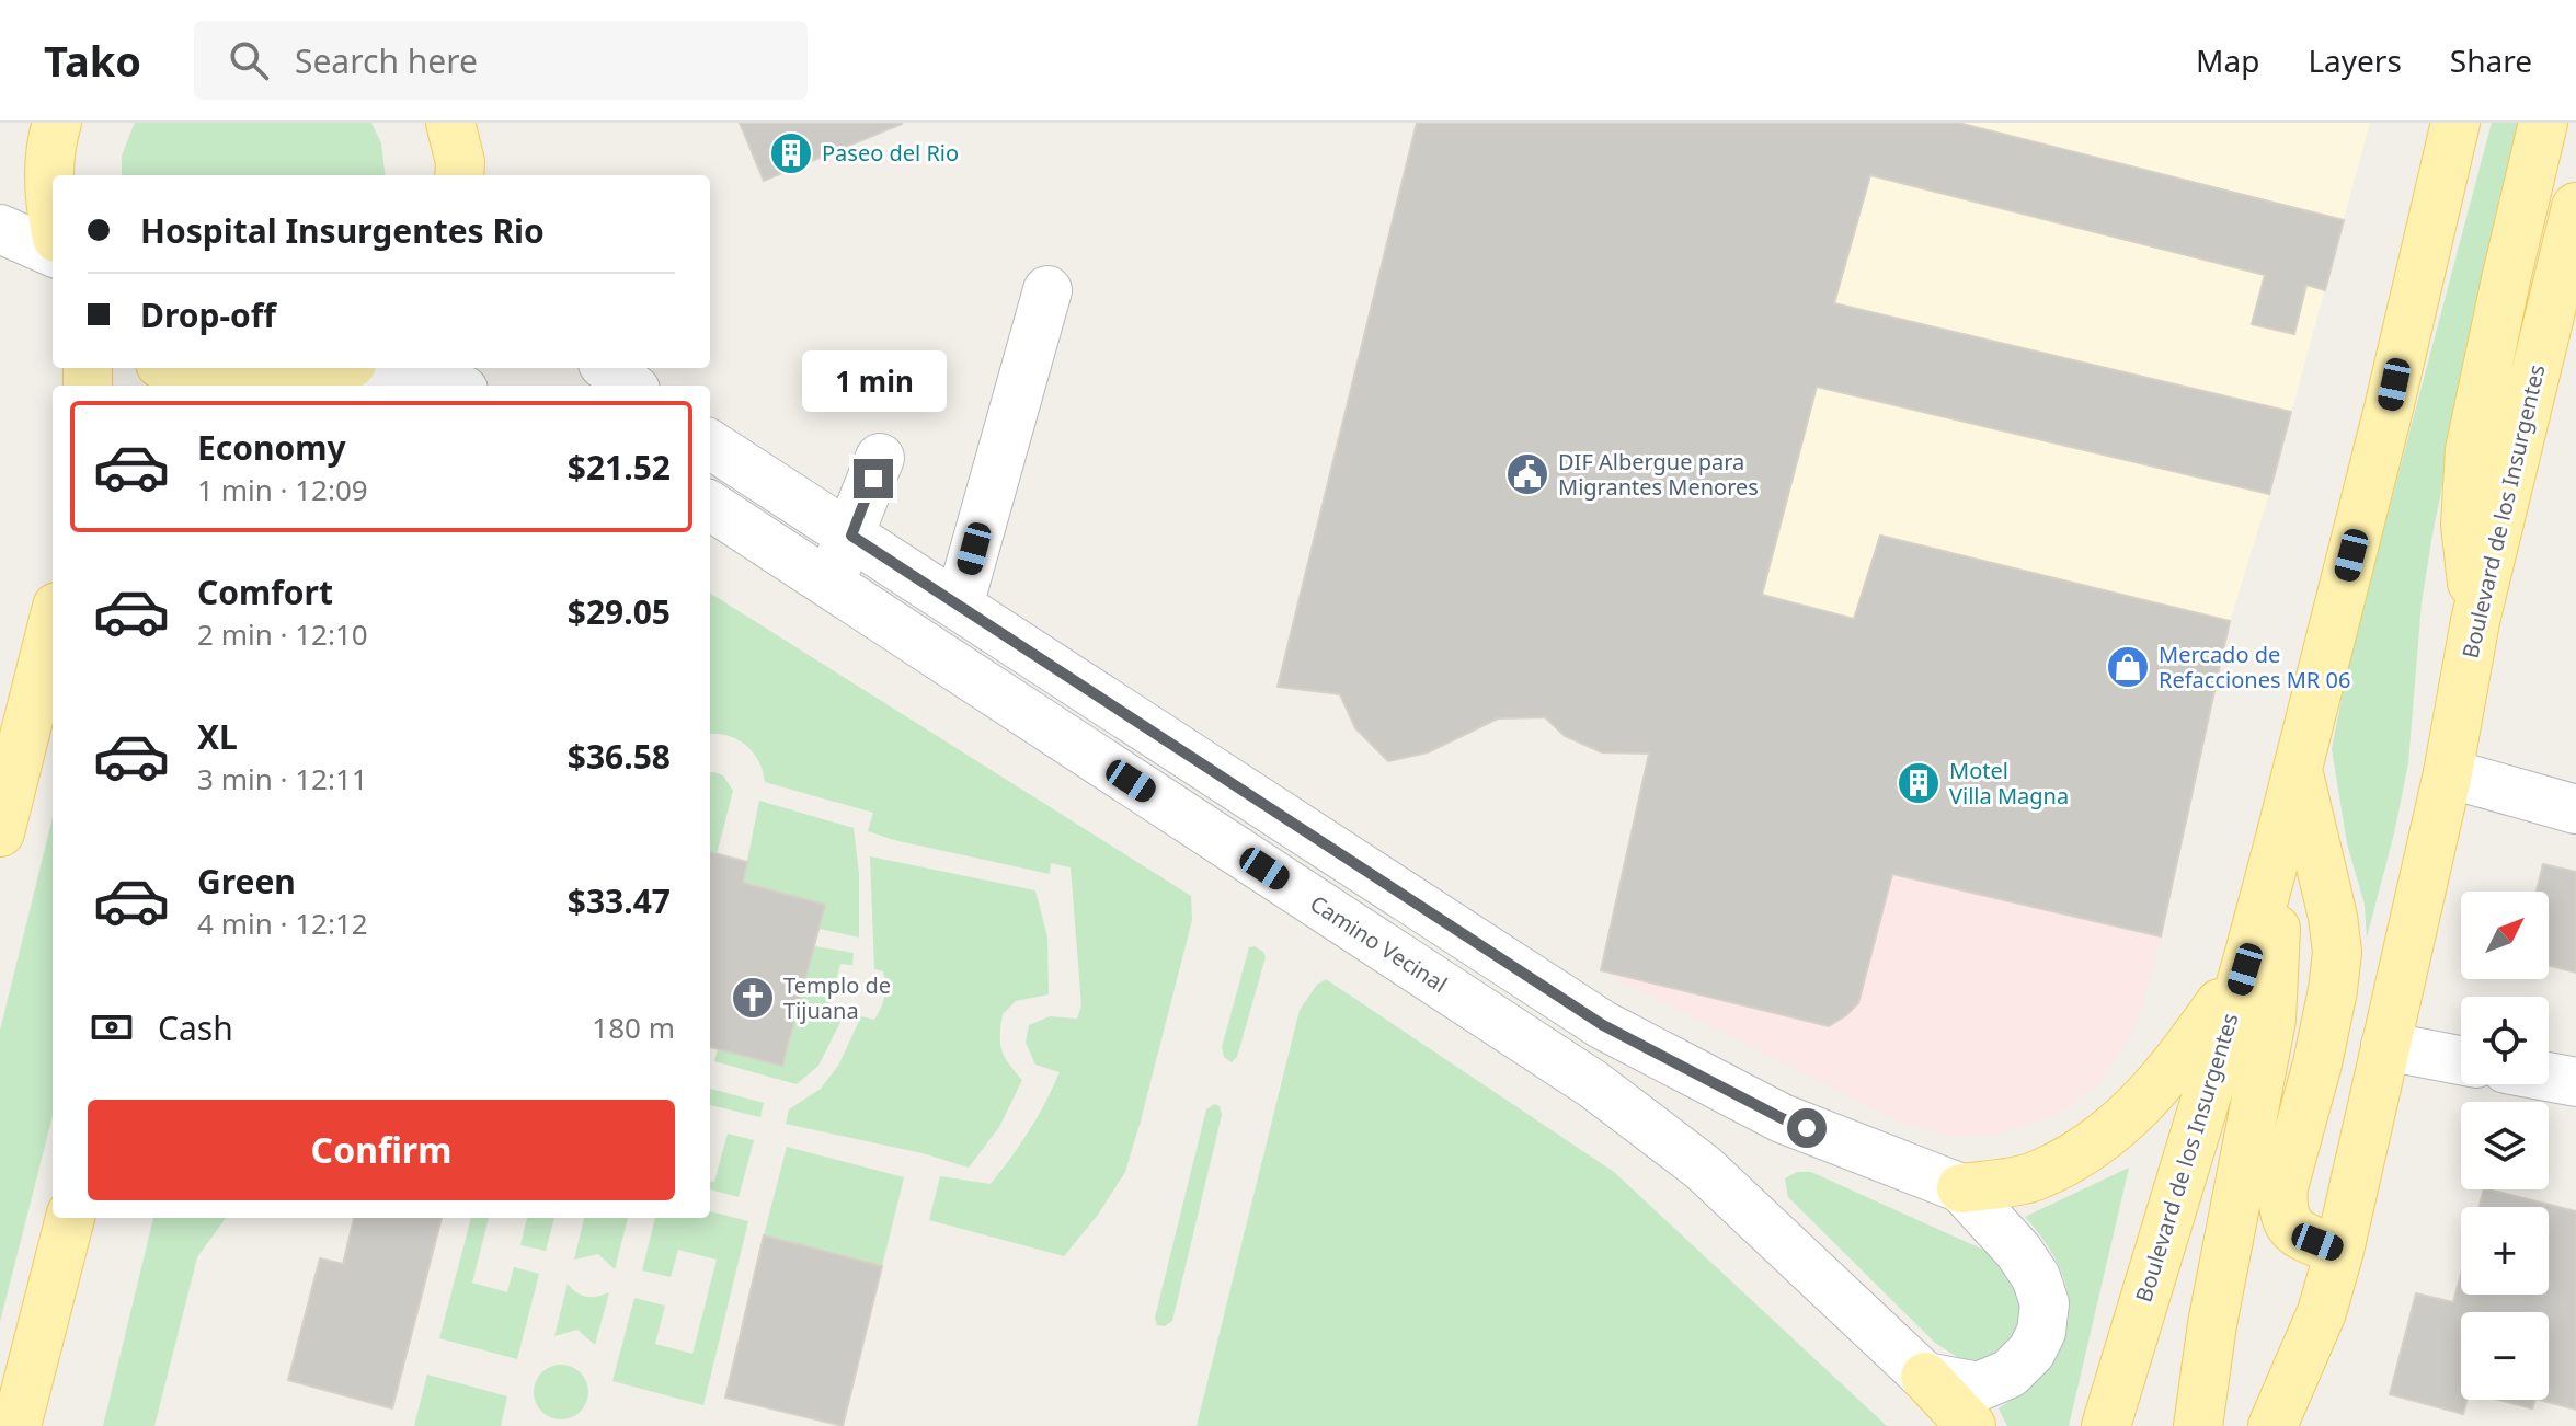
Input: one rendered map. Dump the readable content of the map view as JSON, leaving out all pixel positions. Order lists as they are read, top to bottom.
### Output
{
  "streets": {
    "main road": ["Boulevard de los Insurgentes"],
    "street": ["Camino Vecinal"]
  },
  "places": {
    "building": ["Paseo del Rio", "Motel Villa Magna"],
    "public building": ["DIF Albergue para Migrantes Menores"],
    "shop": ["Mercado de Refacciones MR 06"],
    "church": ["Templo de Tijuana"]
  },
  "north": "top right",
  "page": {
    "header": "Tako",
    "search": "Search here",
    "nav": ["Map", "Layers", "Share"],
    "banner": ["Hospital Insurgentes Rio", "Drop-off"],
    "bubble": "1 min",
    "list": [
      {
        "name": "Economy",
        "note": "1 min · 12:09",
        "value": "$21.52"
      },
      {
        "name": "Comfort",
        "note": "2 min · 12:10",
        "value": "$29.05"
      },
      {
        "name": "XL",
        "note": "3 min · 12:11",
        "value": "$36.58"
      },
      {
        "name": "Green",
        "note": "4 min · 12:12",
        "value": "$33.47"
      }
    ],
    "map_buttons": ["+", "−"],
    "pay": ["Cash", "180 m"],
    "buttons": "Confirm"
  }
}
